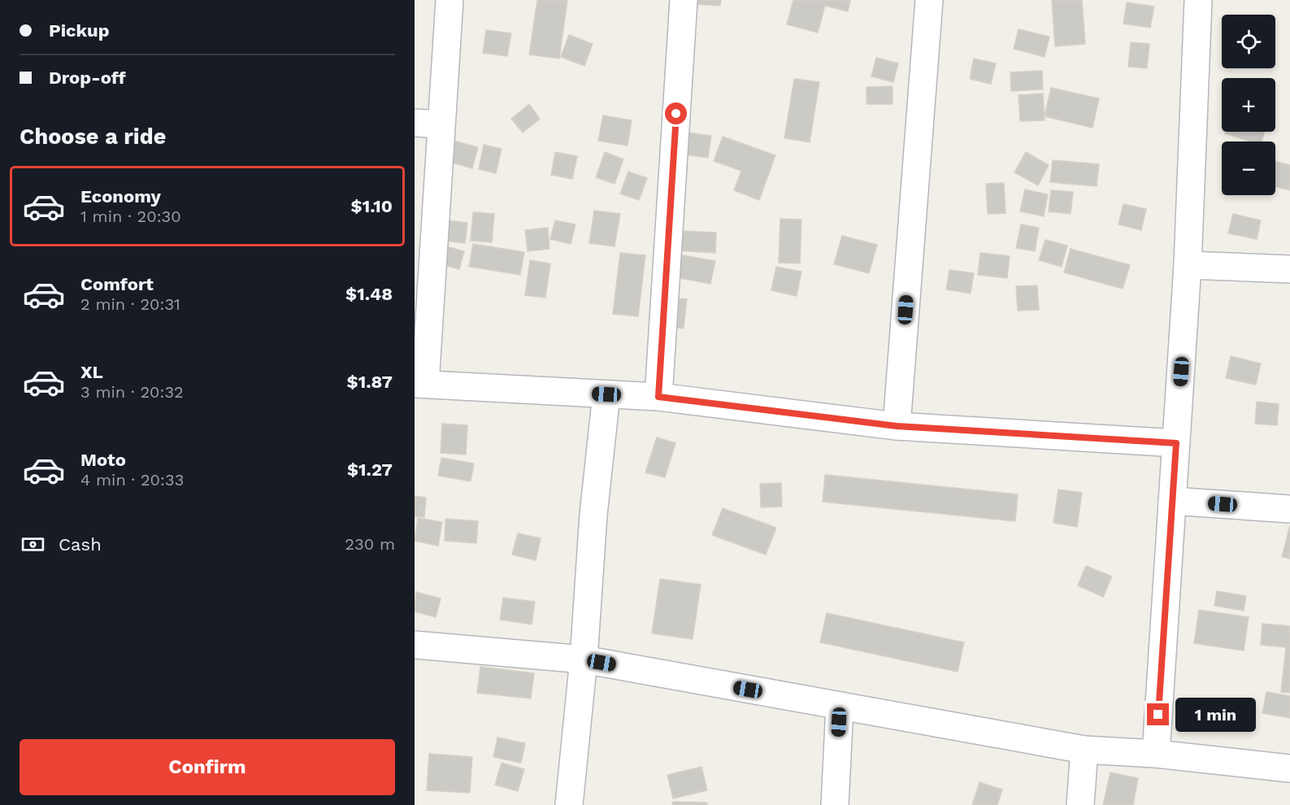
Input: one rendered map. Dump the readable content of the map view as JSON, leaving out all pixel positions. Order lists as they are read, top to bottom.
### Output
{
  "page": {
    "banner": ["Pickup", "Drop-off"],
    "map_buttons": ["+", "−"],
    "heading": "Choose a ride",
    "list": [
      {
        "name": "Economy",
        "note": "1 min · 20:30",
        "value": "$1.10"
      },
      {
        "name": "Comfort",
        "note": "2 min · 20:31",
        "value": "$1.48"
      },
      {
        "name": "XL",
        "note": "3 min · 20:32",
        "value": "$1.87"
      },
      {
        "name": "Moto",
        "note": "4 min · 20:33",
        "value": "$1.27"
      }
    ],
    "pay": ["Cash", "230 m"],
    "bubble": "1 min",
    "buttons": "Confirm"
  }
}
